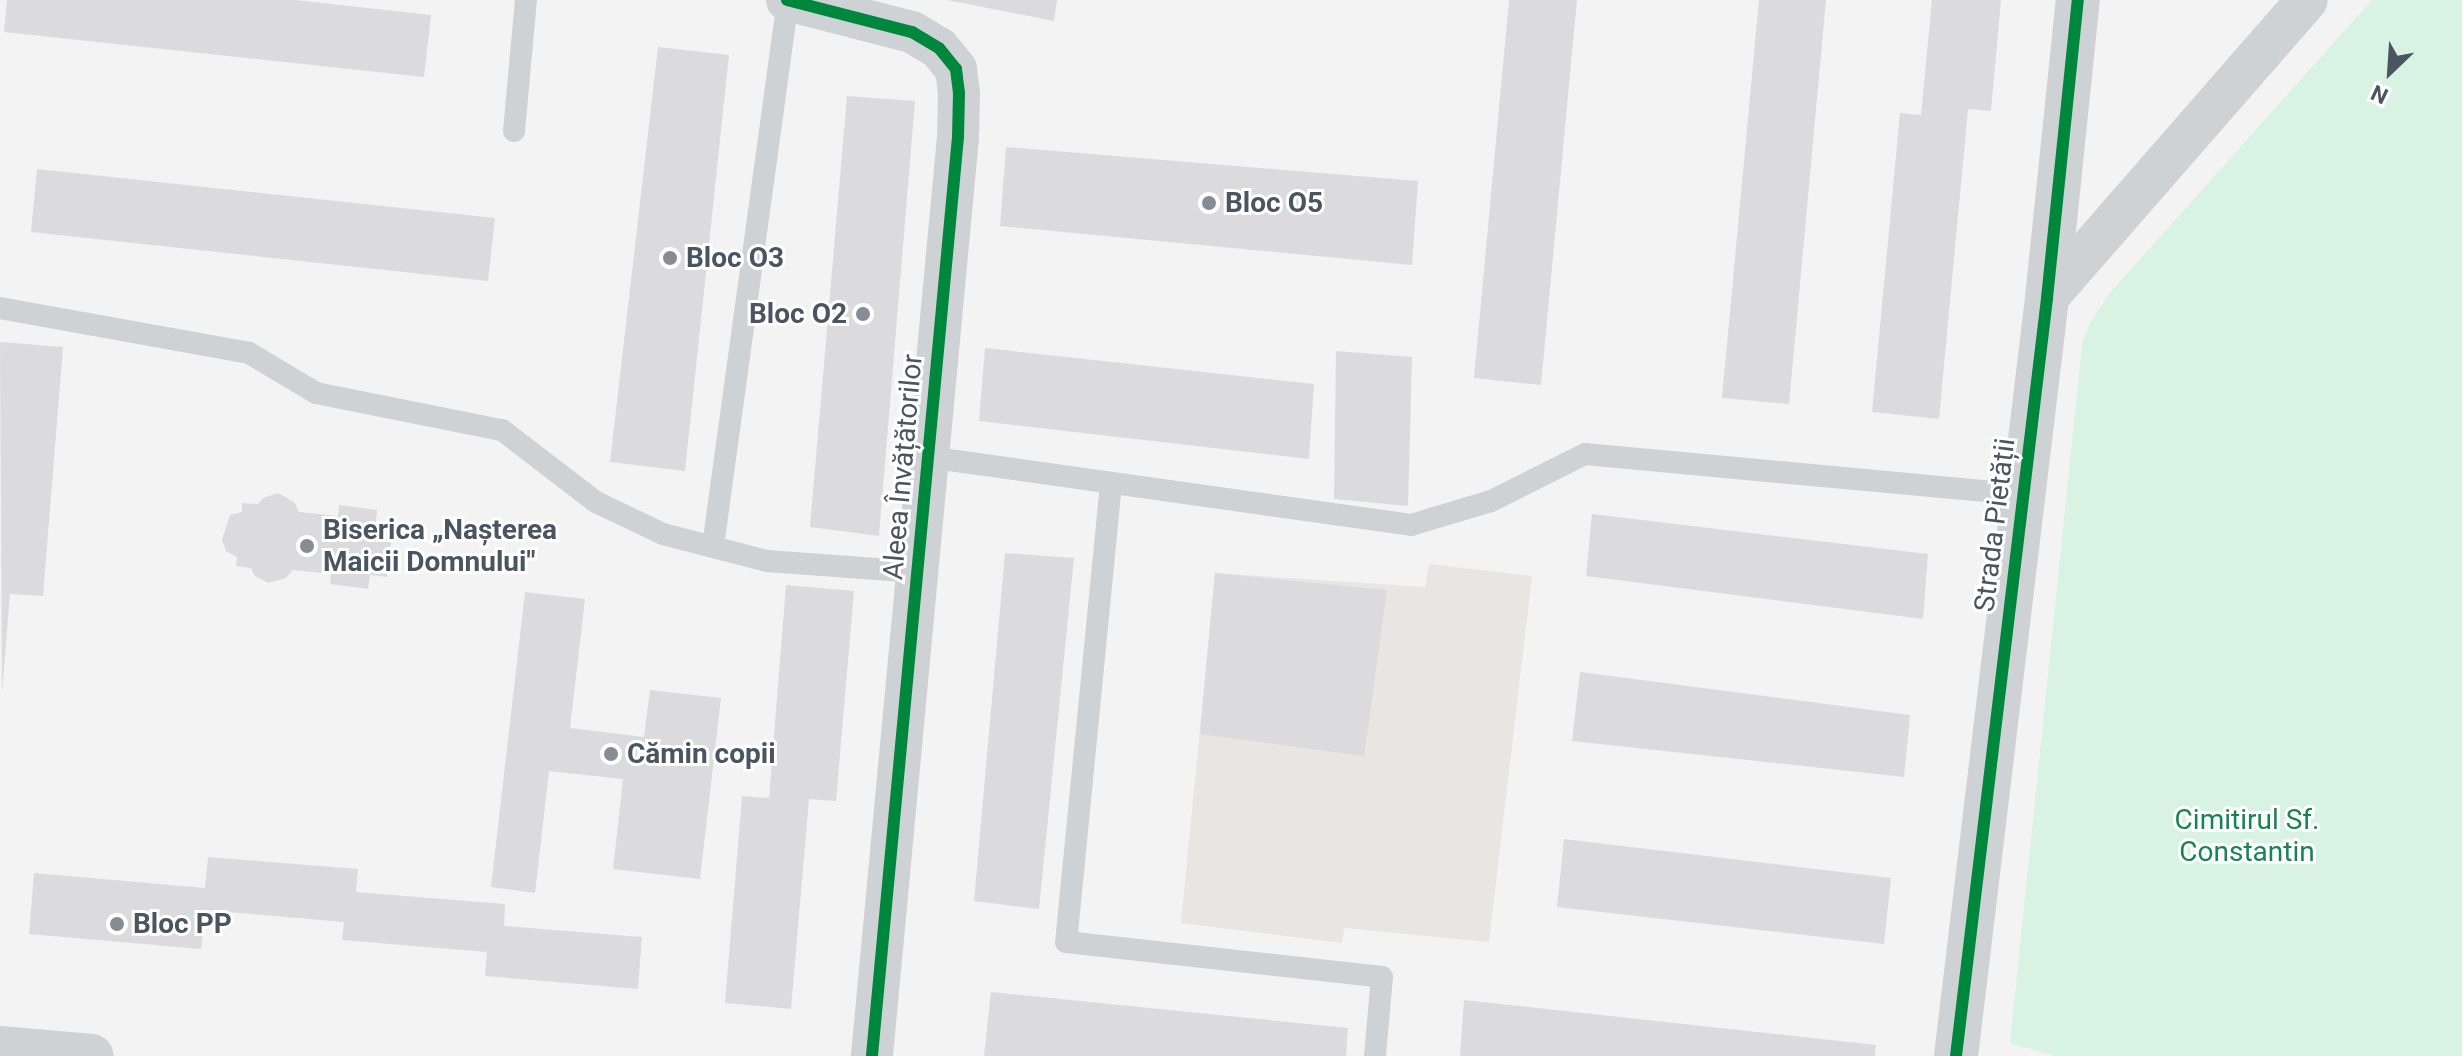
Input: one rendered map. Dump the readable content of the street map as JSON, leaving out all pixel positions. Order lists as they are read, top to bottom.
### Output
{
  "streets": {
    "street": ["Aleea Învățătorilor", "Strada Pietății"]
  },
  "parks": ["Cimitirul Sf. Constantin"],
  "places": [
    "Bloc O5",
    "Bloc O3",
    "Bloc O2",
    "Biserica „Nașterea Maicii Domnului\"",
    "Cămin copii",
    "Bloc PP"
  ],
  "north": "bottom left"
}
